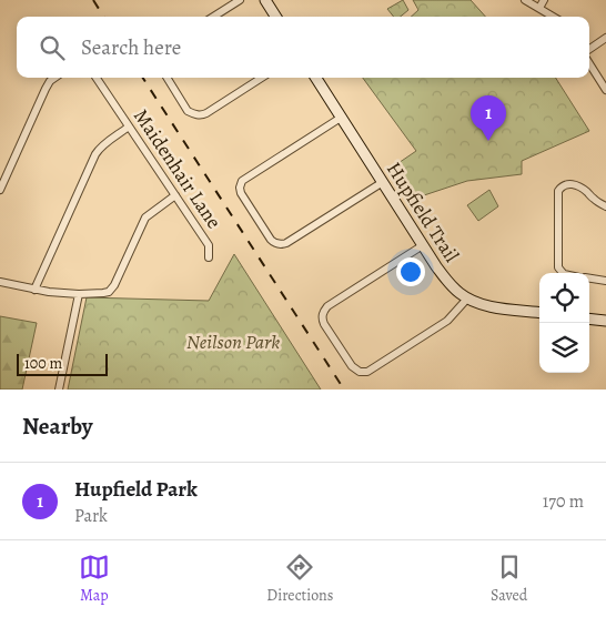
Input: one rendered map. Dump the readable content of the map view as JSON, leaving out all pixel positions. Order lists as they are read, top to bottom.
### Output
{
  "streets": {
    "street": ["Maidenhair Lane", "Hupfield Trail"]
  },
  "parks": ["Neilson Park"],
  "scale_bar": "100 m",
  "page": {
    "search": "Search here",
    "pins": "1",
    "scale": "100 m",
    "heading": "Nearby",
    "list": [
      {
        "mark": "1",
        "name": "Hupfield Park",
        "note": "Park",
        "value": "170 m"
      }
    ],
    "nav": ["Map", "Directions", "Saved"]
  }
}
